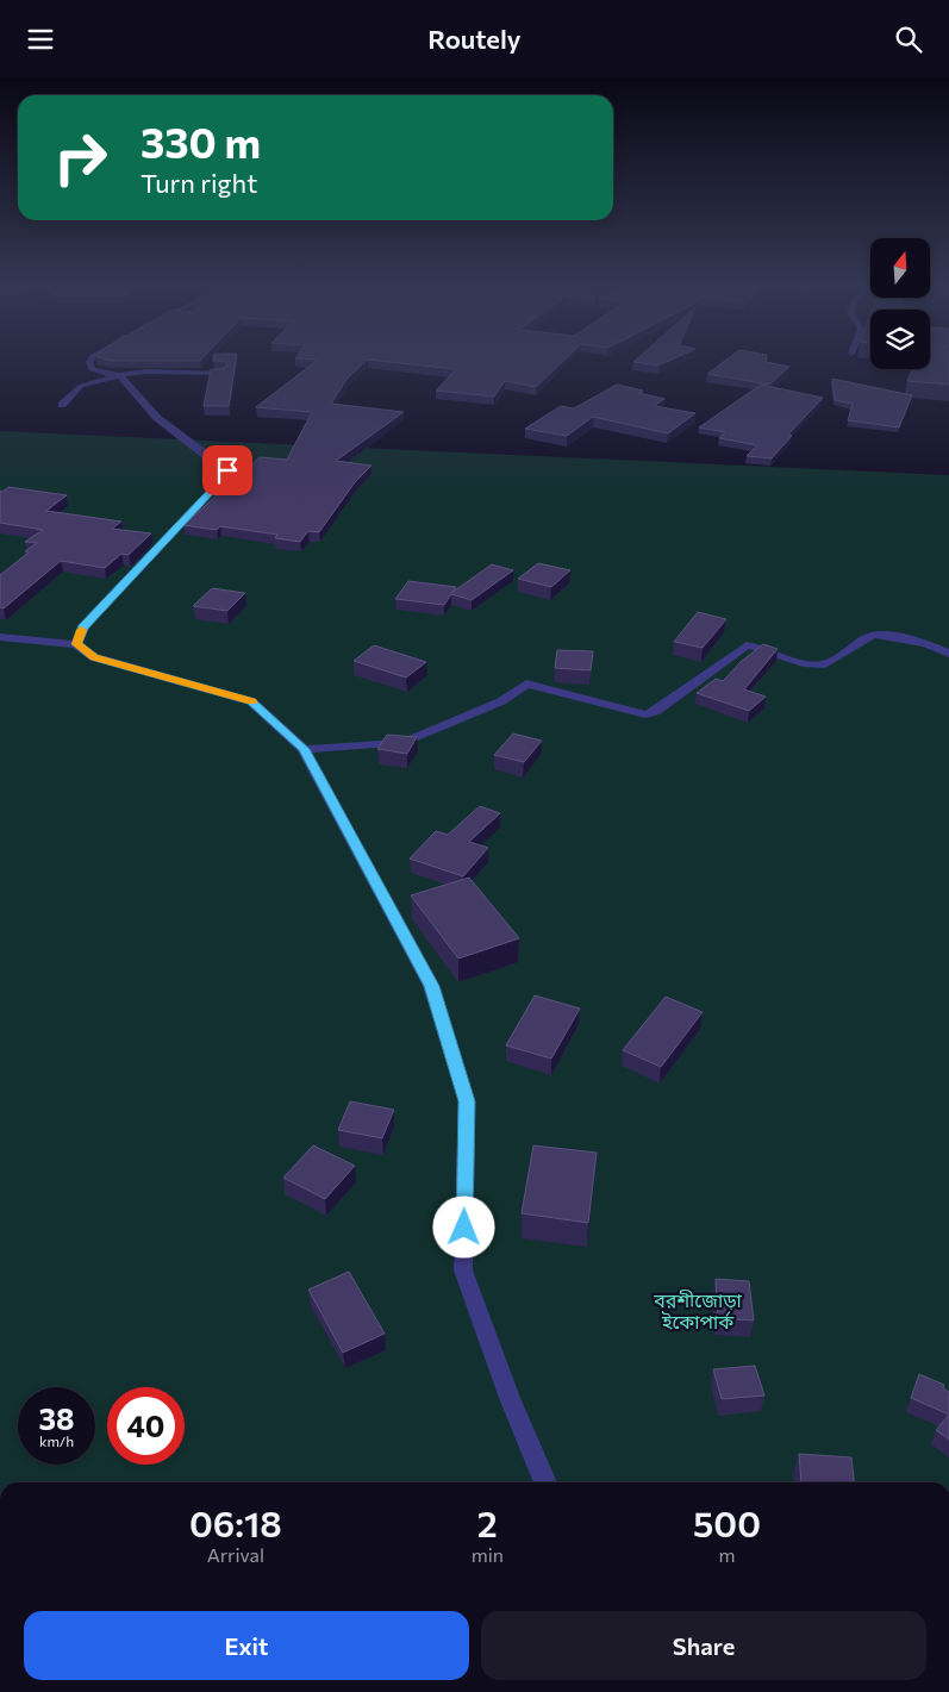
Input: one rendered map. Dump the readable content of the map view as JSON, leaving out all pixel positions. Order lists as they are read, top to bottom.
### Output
{
  "parks": ["বরশীজোড়া ইকোপার্ক"],
  "north": "top",
  "page": {
    "header": "Routely",
    "turn": ["330 m", "Turn right"],
    "speed": "38 km/h",
    "limit": "40",
    "eta": [
      "06:18",
      "Arrival",
      "2",
      "min",
      "500",
      "m"
    ],
    "buttons": ["Exit", "Share"]
  }
}
